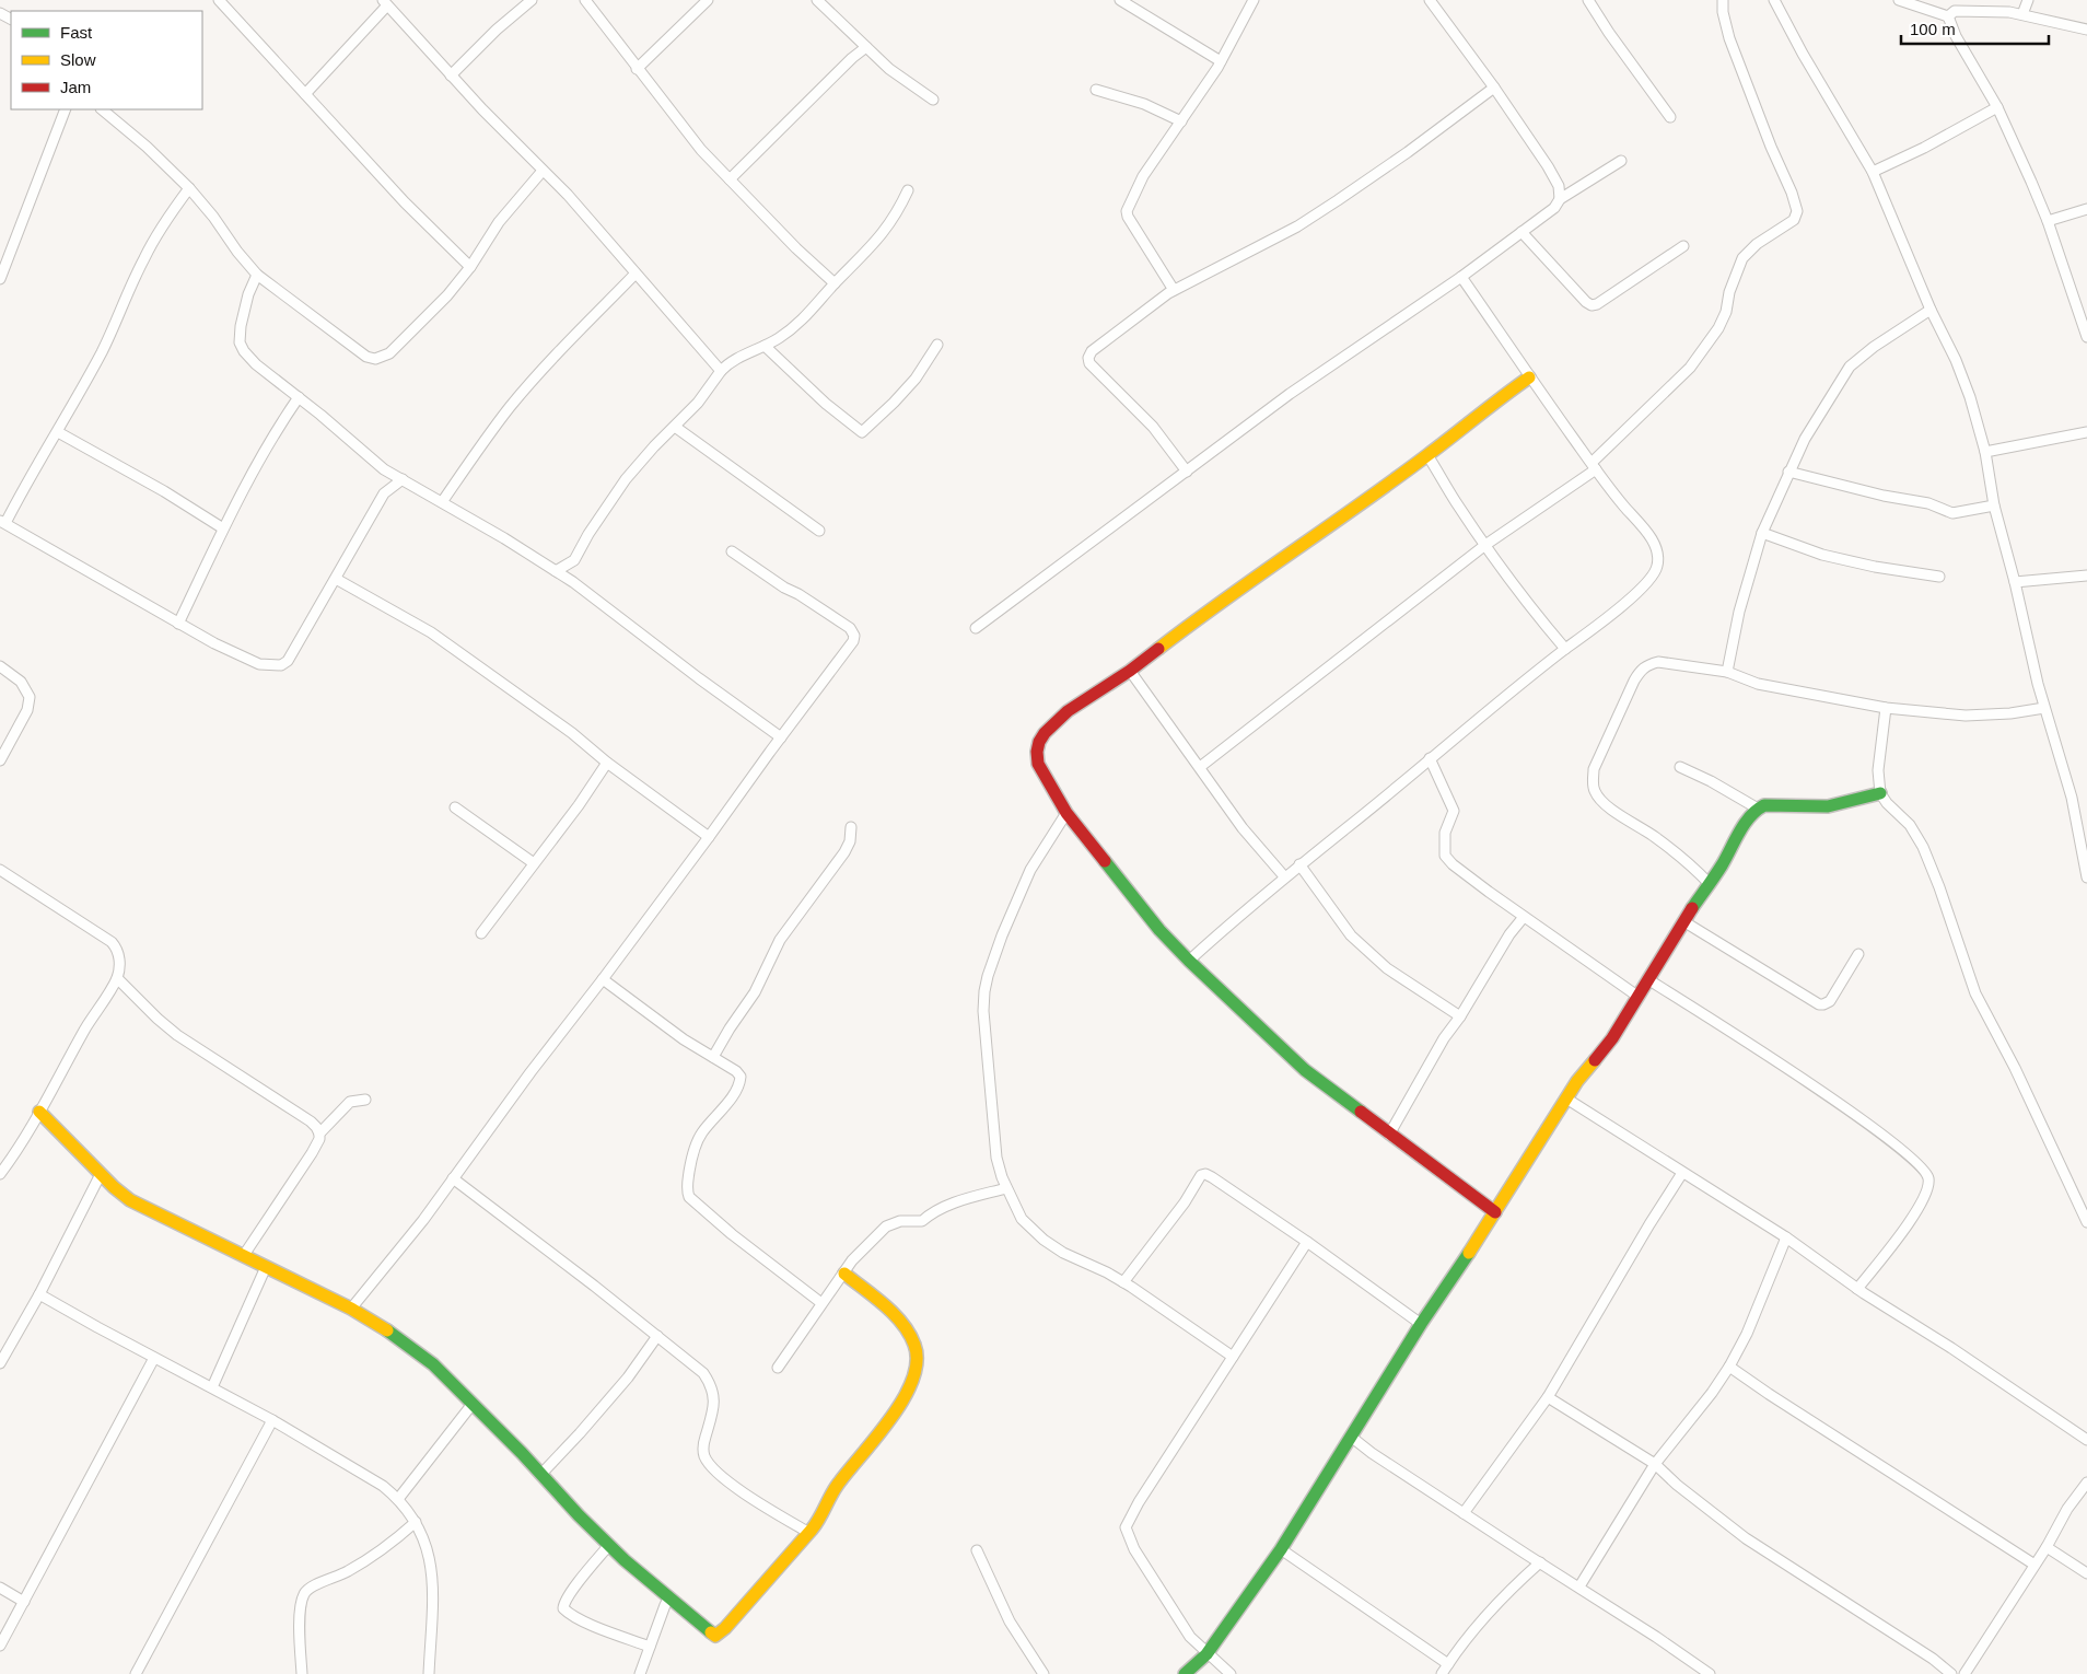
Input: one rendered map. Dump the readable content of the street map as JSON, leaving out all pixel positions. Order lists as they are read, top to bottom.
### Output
{
  "legend": ["Fast", "Slow", "Jam"],
  "scale_bar": "100 m"
}
